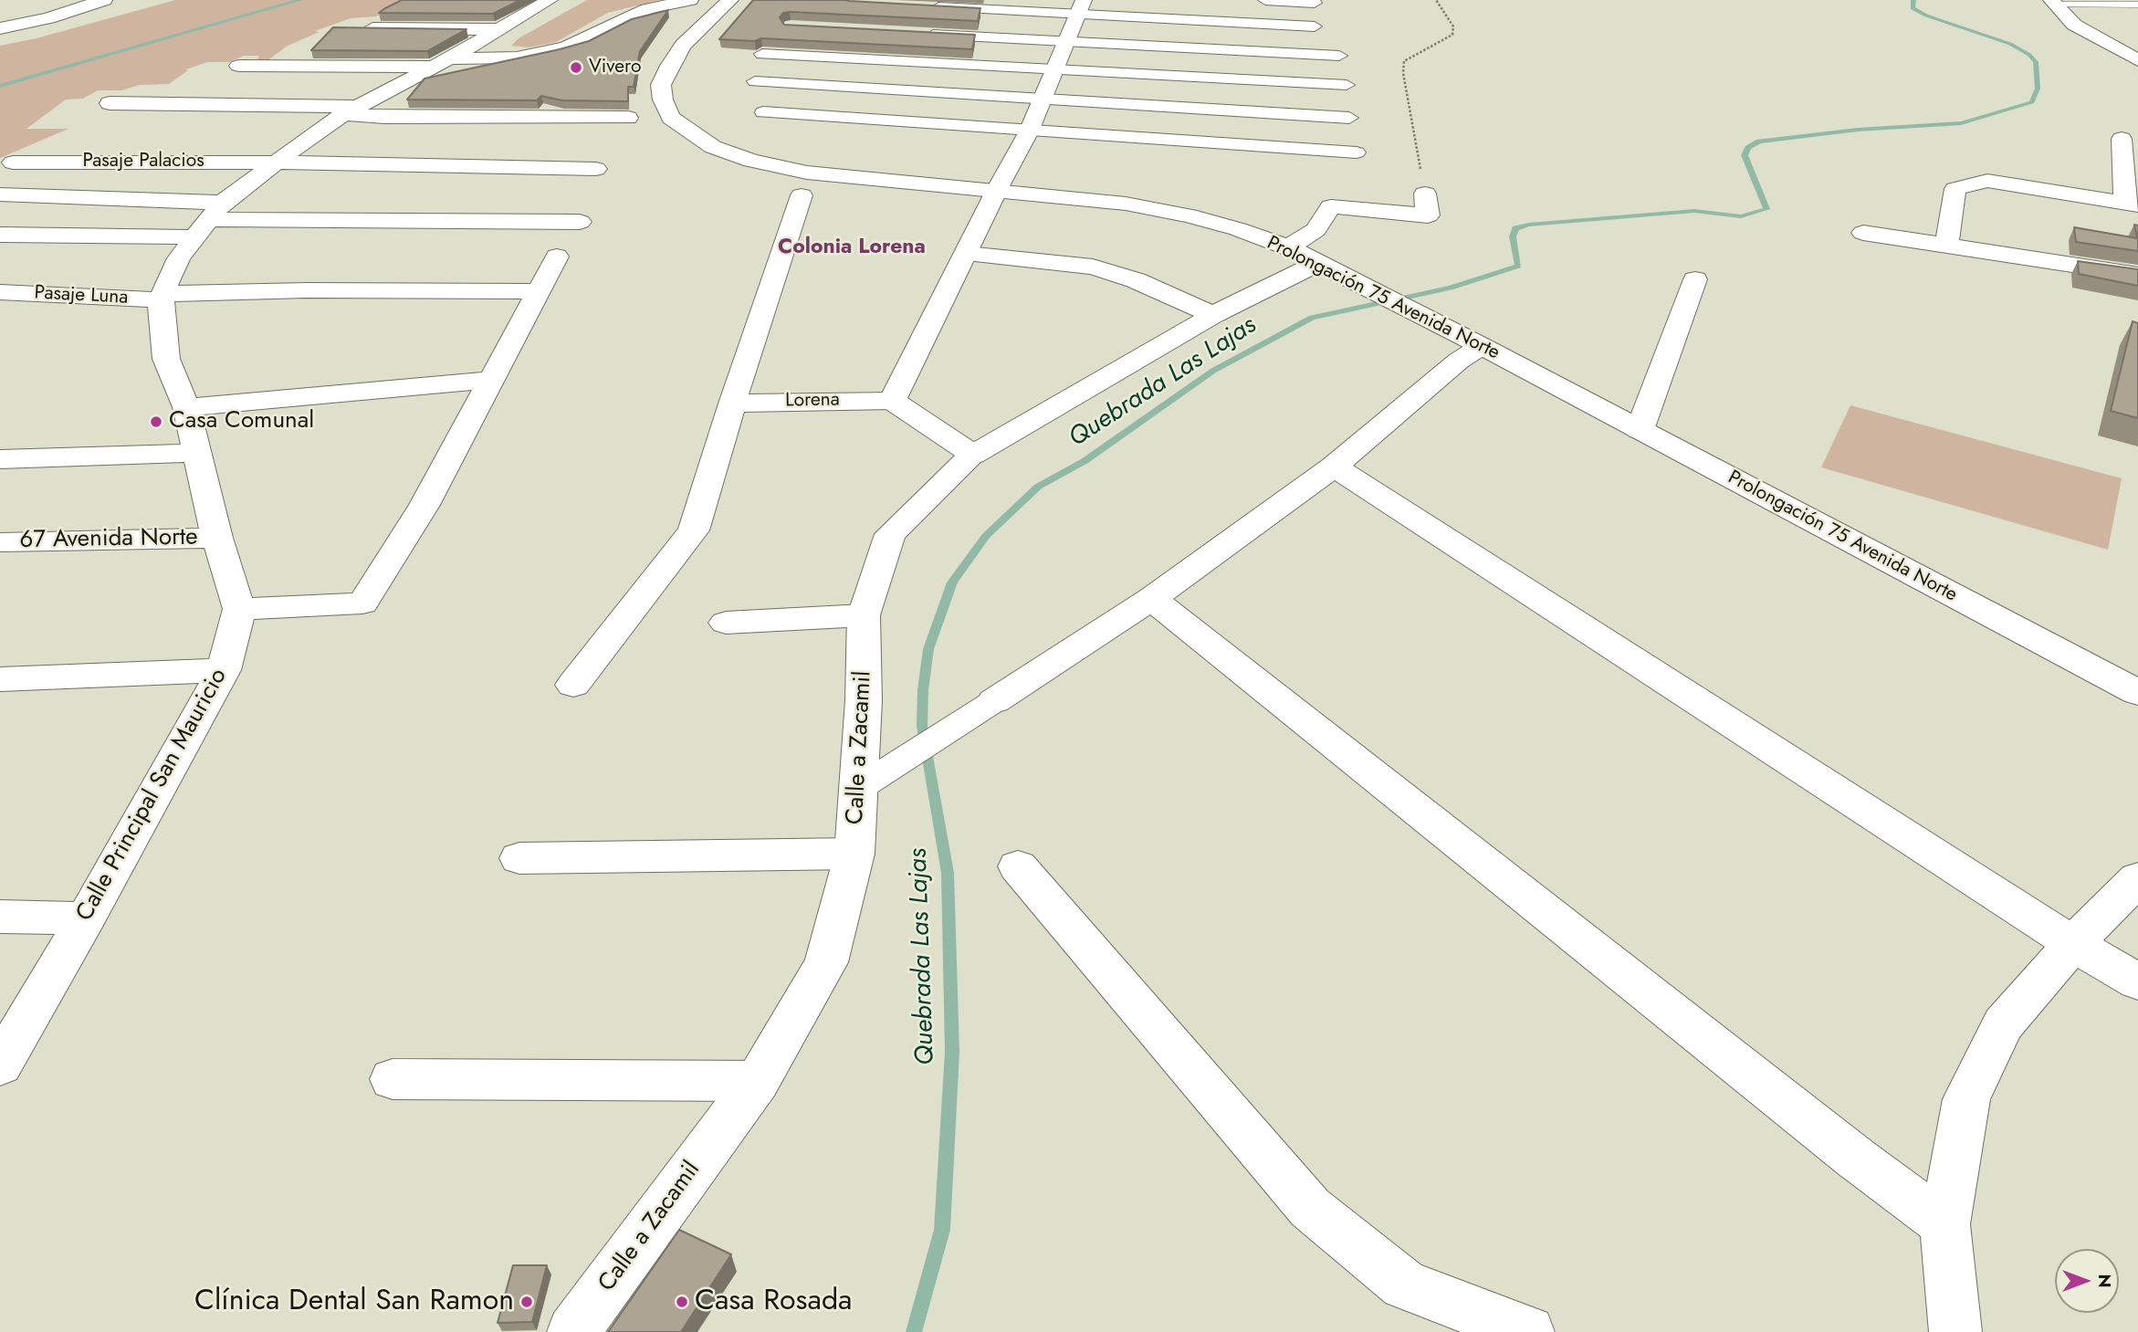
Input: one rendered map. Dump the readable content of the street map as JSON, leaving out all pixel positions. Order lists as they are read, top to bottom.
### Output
{
  "streets": {
    "street": [
      "Pasaje Palacios",
      "Pasaje Luna",
      "Prolongación 75 Avenida Norte",
      "Lorena",
      "67 Avenida Norte",
      "Calle a Zacamil",
      "Calle Principal San Mauricio"
    ]
  },
  "crossings": [
    ["Prolongación 75 Avenida Norte", "Calle a Zacamil"]
  ],
  "districts": ["Colonia Lorena"],
  "water": ["Quebrada Las Lajas"],
  "places": [
    "Vivero",
    "Casa Comunal",
    "Clínica Dental San Ramon",
    "Casa Rosada"
  ],
  "north": "right"
}
